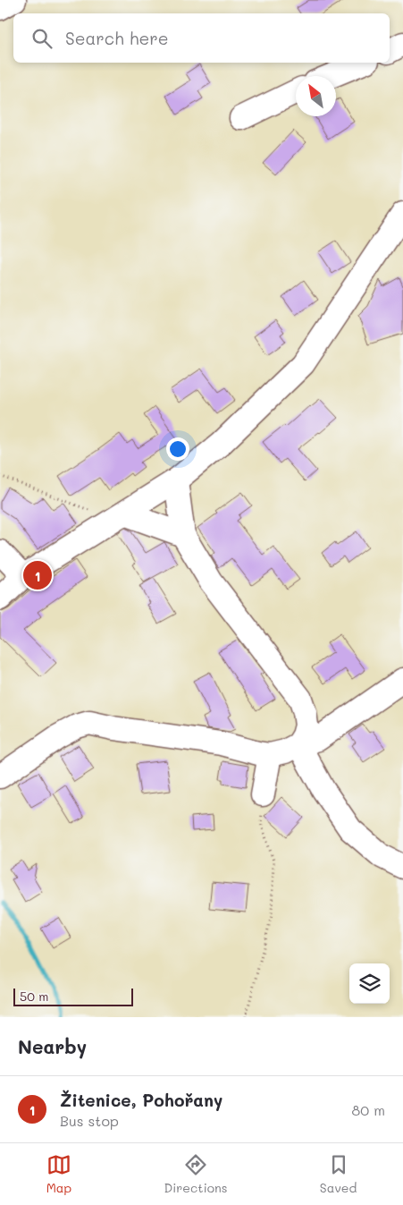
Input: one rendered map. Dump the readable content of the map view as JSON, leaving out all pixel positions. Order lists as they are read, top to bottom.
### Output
{
  "scale_bar": "50 m",
  "north": "top left",
  "page": {
    "search": "Search here",
    "pins": "1",
    "scale": "50 m",
    "heading": "Nearby",
    "list": [
      {
        "mark": "1",
        "name": "Žitenice, Pohořany",
        "note": "Bus stop",
        "value": "80 m"
      }
    ],
    "nav": ["Map", "Directions", "Saved"]
  }
}
